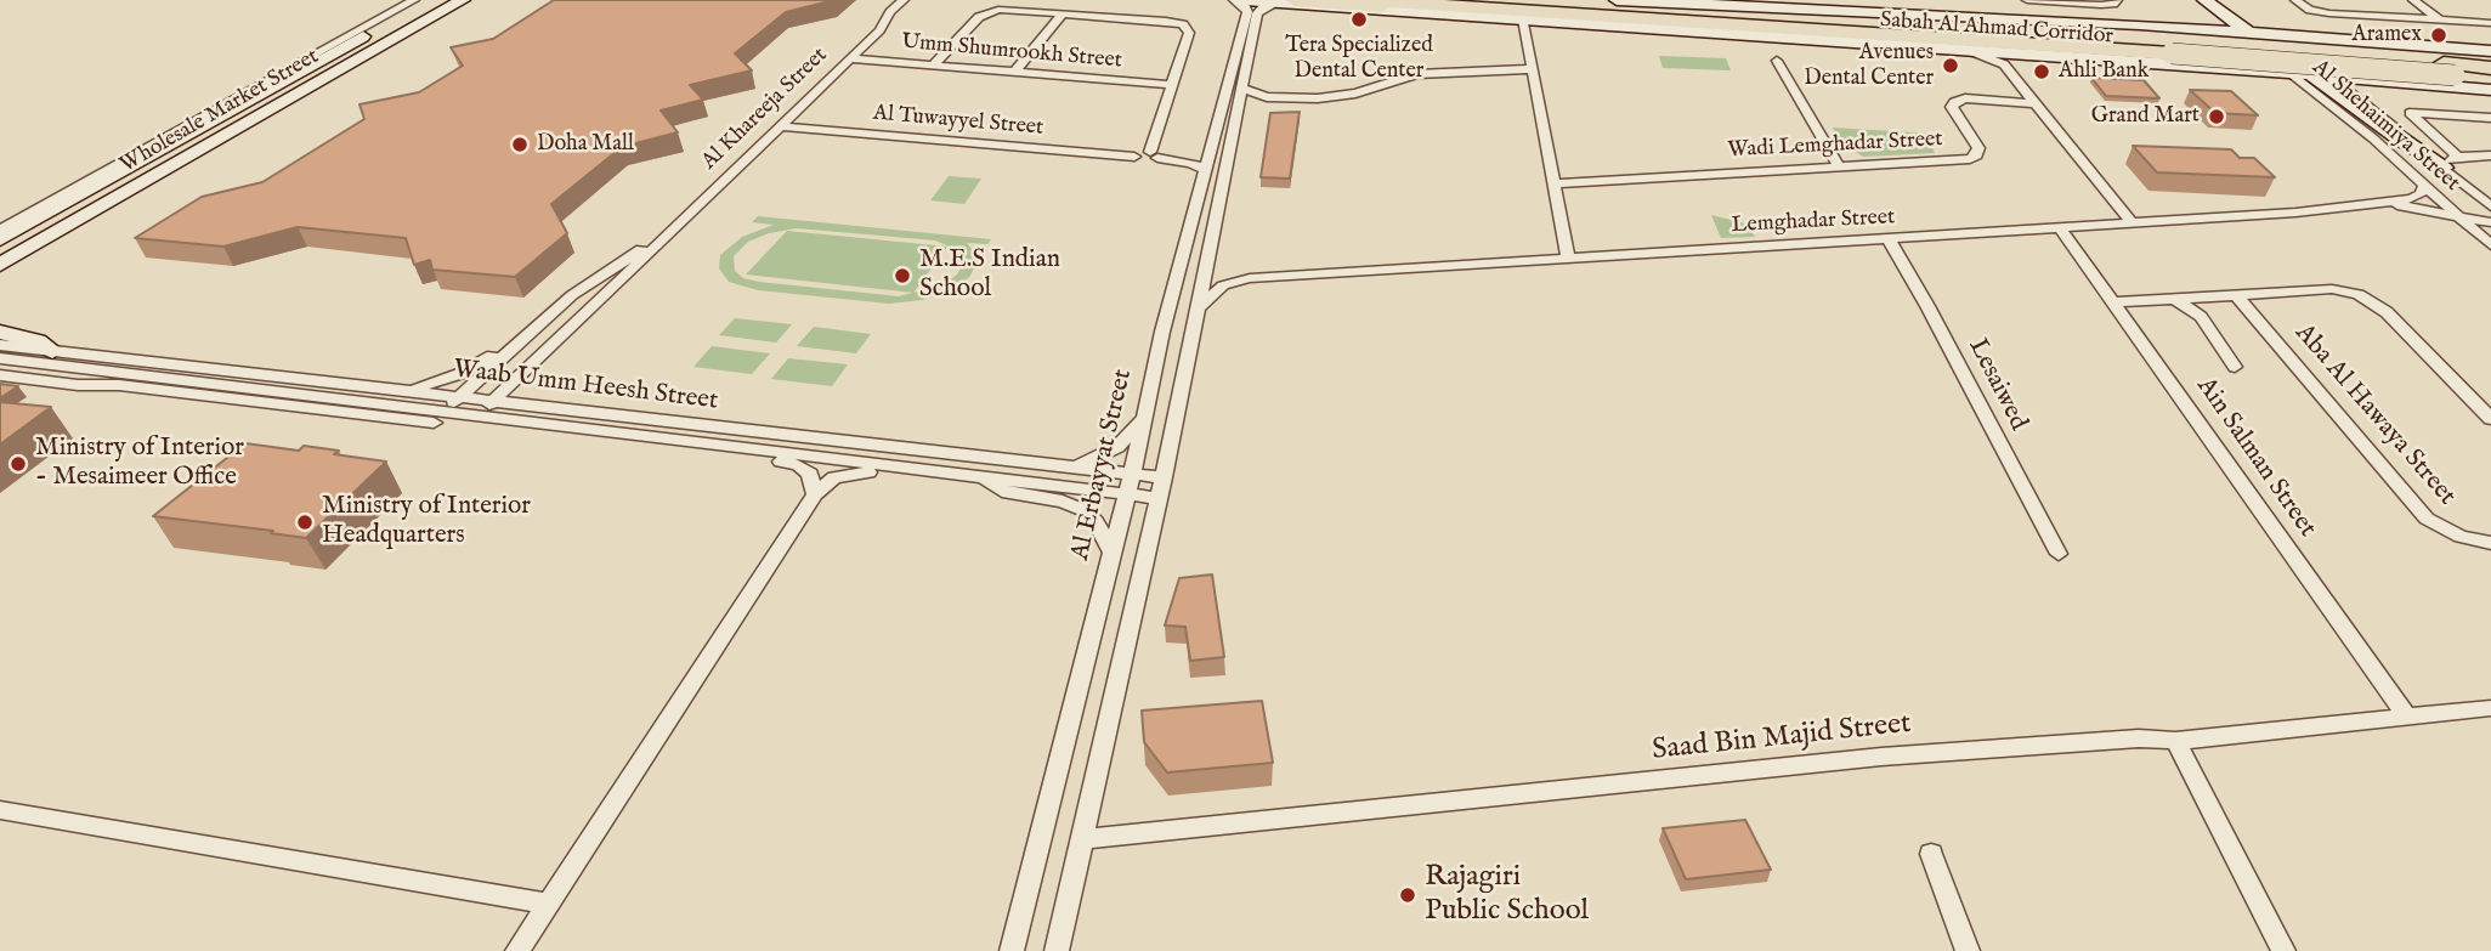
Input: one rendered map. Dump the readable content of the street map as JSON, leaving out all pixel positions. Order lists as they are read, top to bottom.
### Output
{
  "streets": {
    "highway": ["Sabah Al Ahmad Corridor"],
    "street": [
      "Umm Shumrookh Street",
      "Al Khareeja Street",
      "Wholesale Market Street",
      "Al Tuwayyel Street",
      "Al Shehaimiya Street",
      "Wadi Lemghadar Street",
      "Lemghadar Street",
      "Lesaiwed",
      "Waab Umm Heesh Street",
      "Aba Al Hawaya Street",
      "Ain Salman Street",
      "Al Erbayyat Street",
      "Saad Bin Majid Street"
    ]
  },
  "crossings": [
    ["Sabah Al Ahmad Corridor", "Al Shehaimiya Street"],
    ["Umm Shumrookh Street", "Al Khareeja Street"],
    ["Al Khareeja Street", "Al Tuwayyel Street"],
    ["Al Khareeja Street", "Waab Umm Heesh Street"],
    ["Al Shehaimiya Street", "Lemghadar Street"],
    ["Lemghadar Street", "Lesaiwed"],
    ["Lemghadar Street", "Ain Salman Street"],
    ["Waab Umm Heesh Street", "Al Erbayyat Street"],
    ["Aba Al Hawaya Street", "Ain Salman Street"],
    ["Ain Salman Street", "Saad Bin Majid Street"]
  ],
  "places": [
    "Tera Specialized Dental Center",
    "Aramex",
    "Avenues Dental Center",
    "Ahli Bank",
    "Grand Mart",
    "Doha Mall",
    "M.E.S Indian School",
    "Ministry of Interior - Mesaimeer Office",
    "Ministry of Interior Headquarters",
    "Rajagiri Public School"
  ]
}
